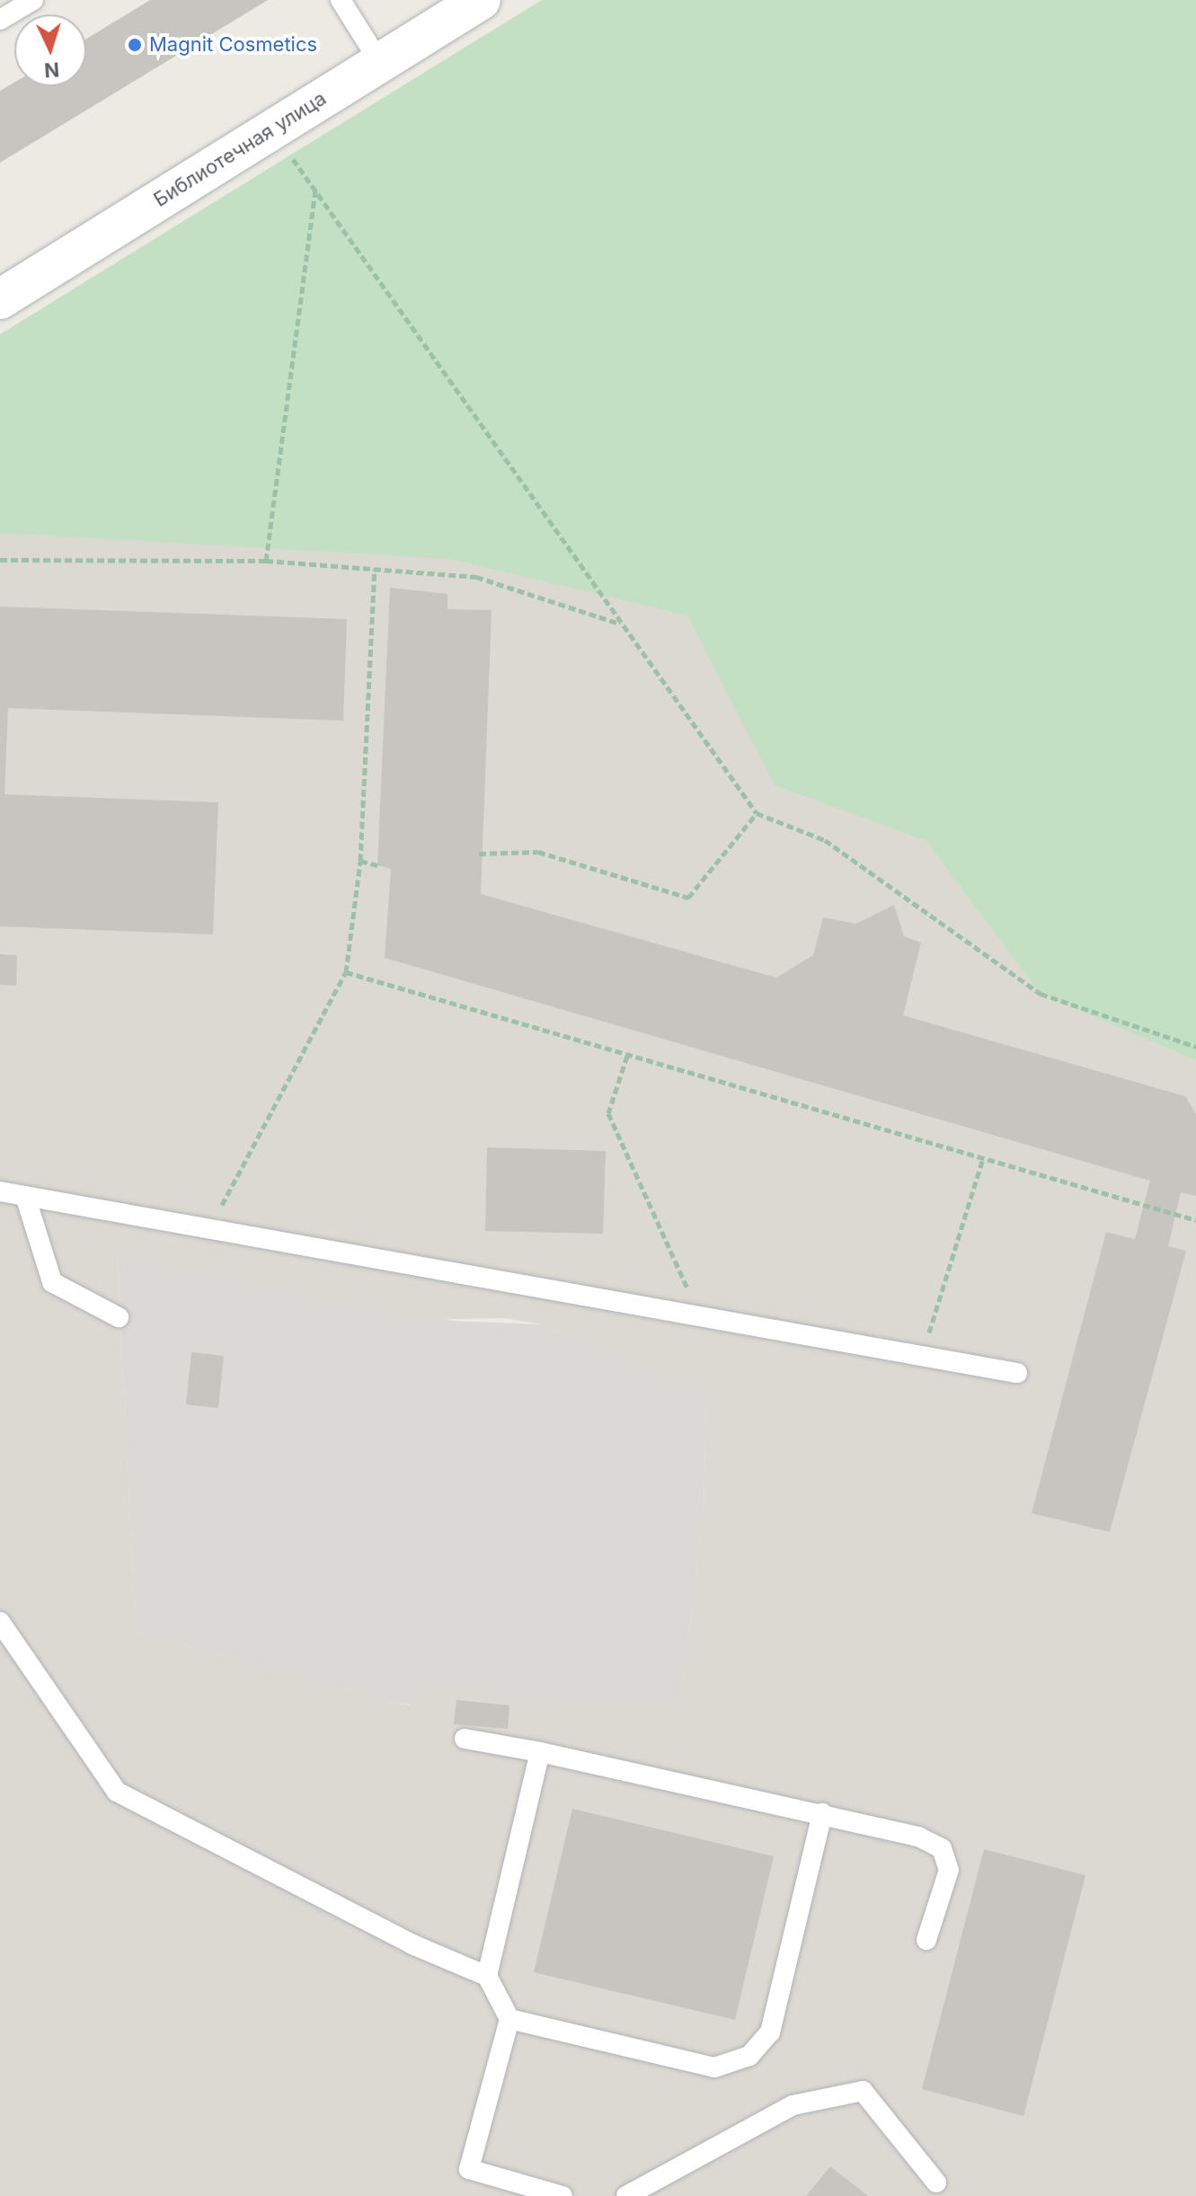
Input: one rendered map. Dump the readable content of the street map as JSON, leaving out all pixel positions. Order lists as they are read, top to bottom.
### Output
{
  "streets": {
    "street": ["Библиотечная улица"]
  },
  "places": ["Magnit Cosmetics"],
  "north": "bottom"
}
